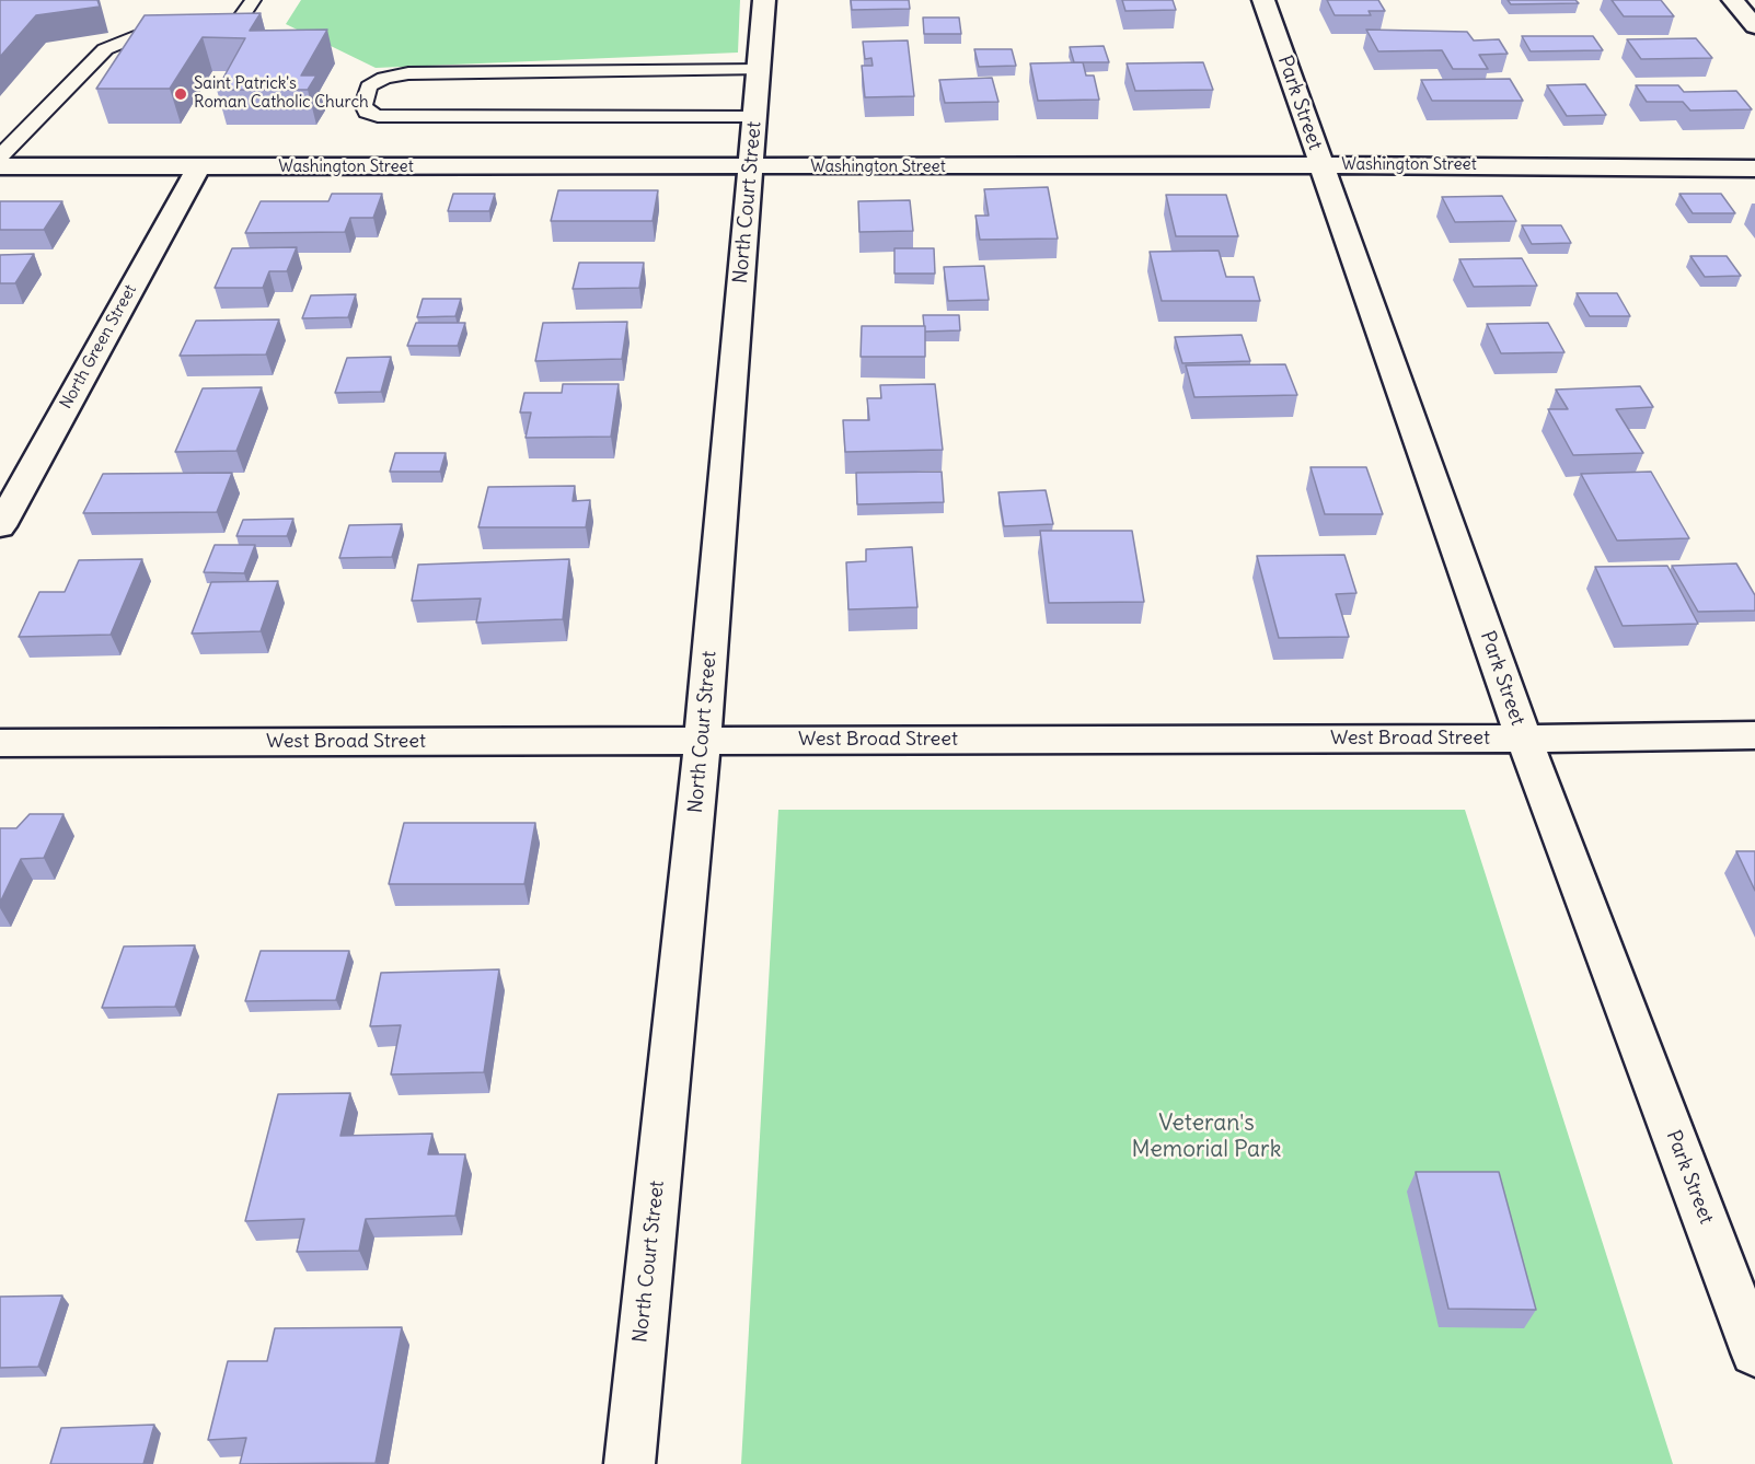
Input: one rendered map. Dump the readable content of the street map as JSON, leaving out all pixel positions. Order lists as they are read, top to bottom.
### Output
{
  "streets": {
    "street": [
      "Park Street",
      "Washington Street",
      "North Court Street",
      "North Green Street",
      "West Broad Street"
    ]
  },
  "crossings": [
    ["Park Street", "Washington Street"],
    ["Park Street", "West Broad Street"],
    ["Washington Street", "North Court Street"],
    ["Washington Street", "North Green Street"],
    ["North Court Street", "West Broad Street"]
  ],
  "parks": ["Veteran's Memorial Park"],
  "places": ["Saint Patrick's Roman Catholic Church"]
}
